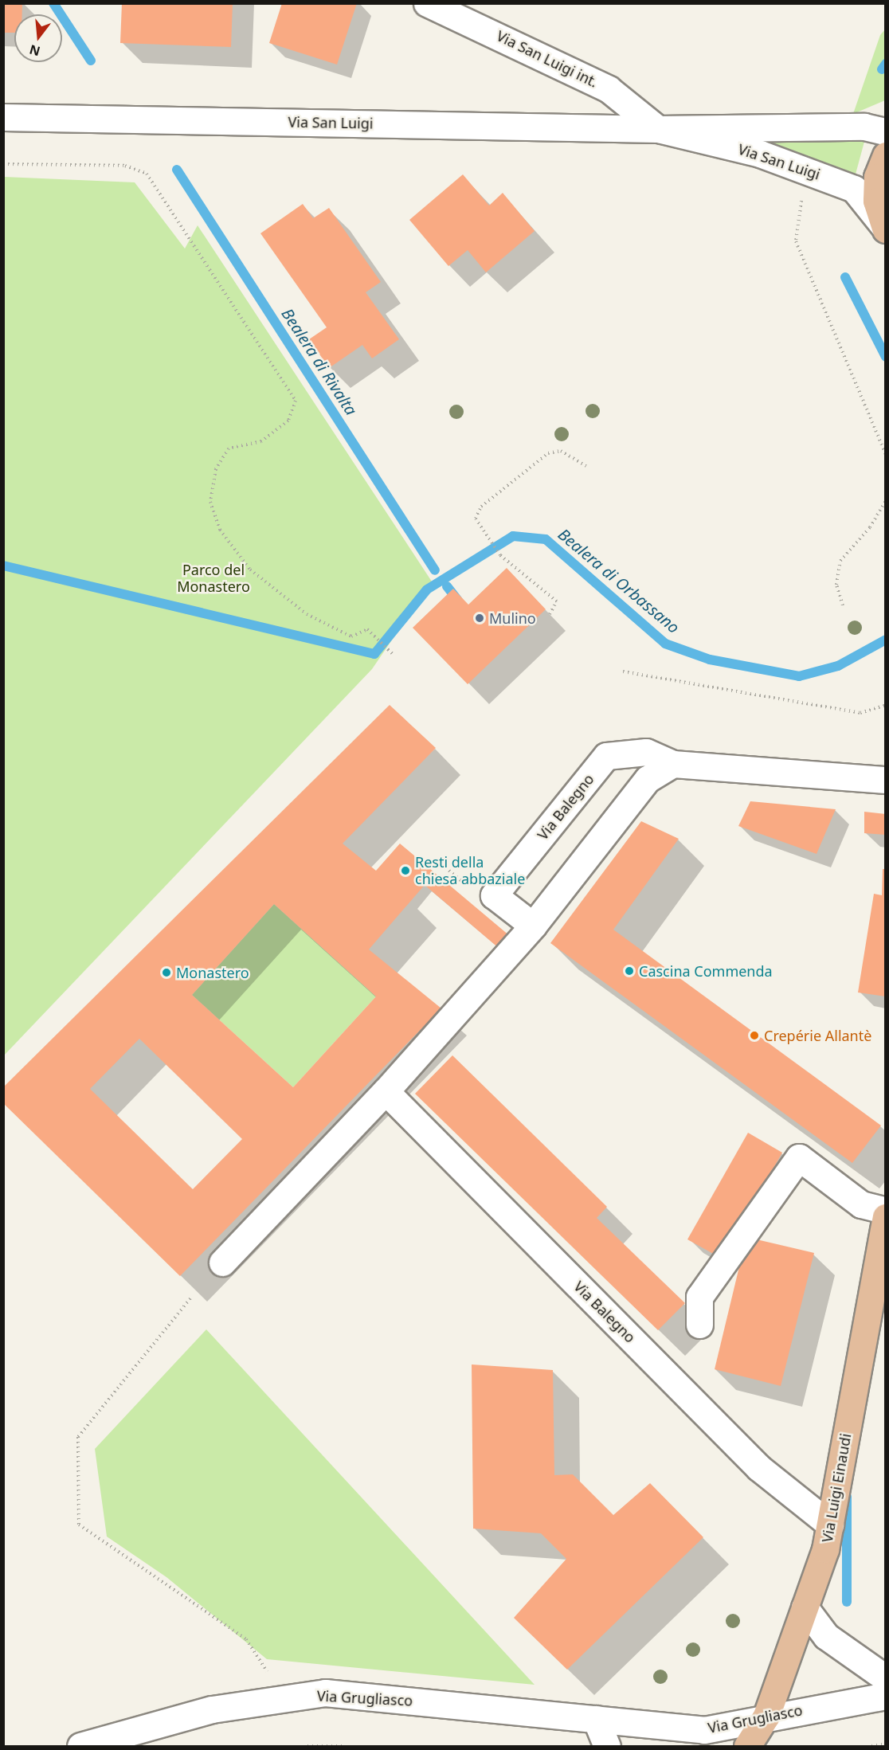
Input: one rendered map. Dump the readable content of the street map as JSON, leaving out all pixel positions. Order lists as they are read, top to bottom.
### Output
{
  "streets": {
    "main road": ["Via Luigi Einaudi"],
    "street": [
      "Via San Luigi int.",
      "Via San Luigi",
      "Via Balegno",
      "Via Grugliasco"
    ]
  },
  "crossings": [
    ["Via San Luigi int.", "Via San Luigi"],
    ["Via Balegno", "Via Luigi Einaudi"],
    ["Via Luigi Einaudi", "Via Grugliasco"]
  ],
  "water": ["Bealera di Rivalta", "Bealera di Orbassano"],
  "parks": ["Parco del Monastero"],
  "places": [
    "Mulino",
    "Resti della chiesa abbaziale",
    "Cascina Commenda",
    "Monastero",
    "Crepérie Allantè"
  ],
  "north": "bottom"
}
